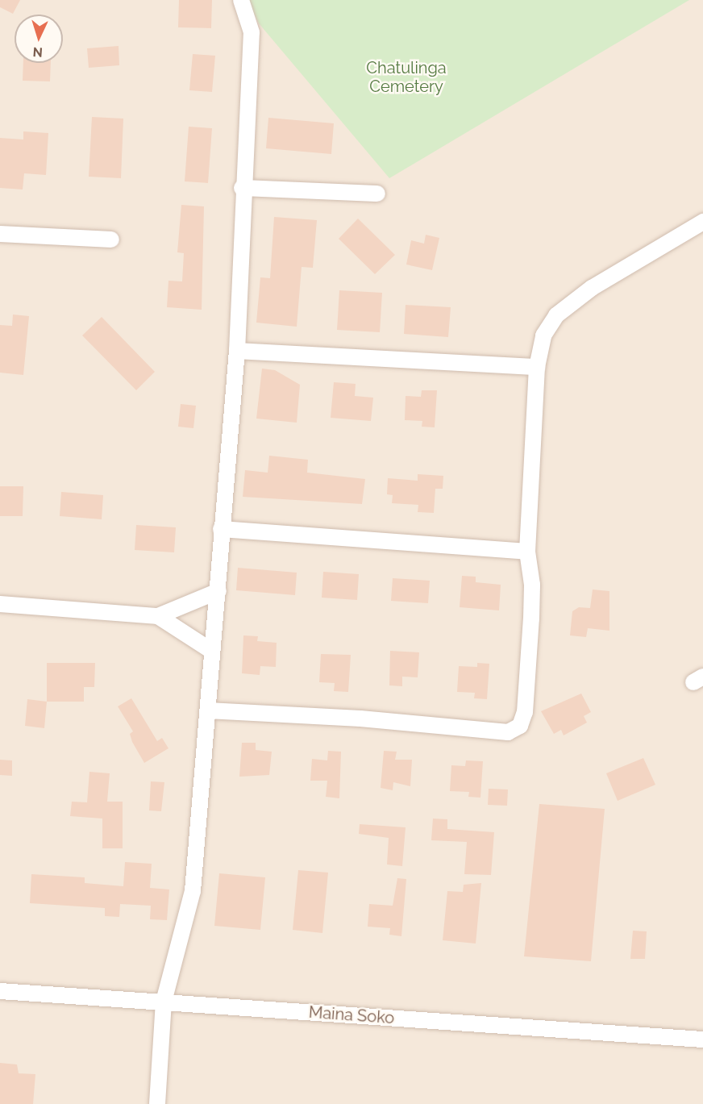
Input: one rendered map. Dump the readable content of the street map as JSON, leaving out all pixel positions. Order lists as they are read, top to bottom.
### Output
{
  "streets": {
    "street": ["Maina Soko"]
  },
  "parks": ["Chatulinga Cemetery"],
  "north": "bottom"
}
